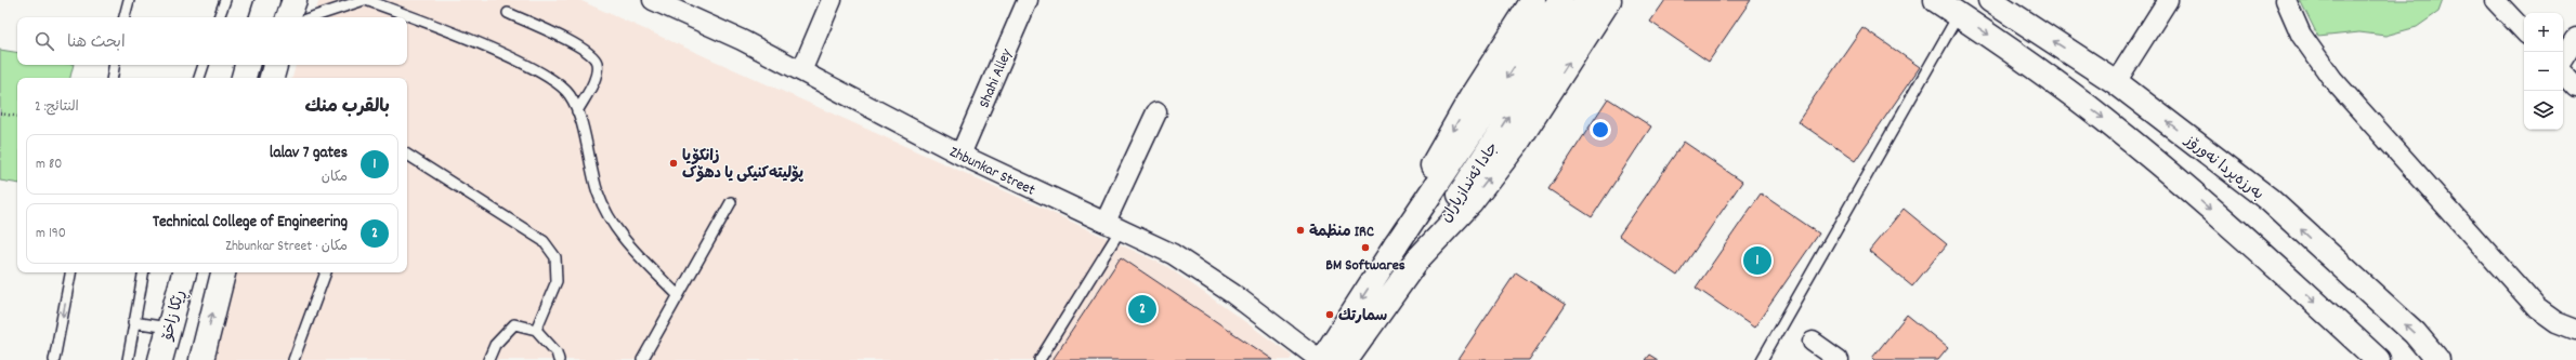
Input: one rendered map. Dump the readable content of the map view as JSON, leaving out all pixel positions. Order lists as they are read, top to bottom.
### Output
{
  "streets": {
    "main road": ["بەرزەپردا نەورۆز", "جادا ئەندازیاران", "ڕێکا زاخۆ"],
    "street": ["Shahi Alley", "Zhbunkar Street"]
  },
  "crossings": [
    ["Shahi Alley", "Zhbunkar Street"],
    ["Zhbunkar Street", "جادا ئەندازیاران"]
  ],
  "places": [
    "زانکۆیا پۆلیتەکنیکی یا دهۆک",
    "منظمة IRC",
    "BM Softwares",
    "سمارتك"
  ],
  "page": {
    "map_buttons": ["+", "−"],
    "search": "ابحث هنا",
    "heading": ["بالقرب منك", "النتائج: 2"],
    "list": [
      {
        "mark": "1",
        "name": "lalav 7 gates",
        "note": "مكان",
        "value": "80 m"
      },
      {
        "mark": "2",
        "name": "Technical College of Engineering",
        "note": "مكان · Zhbunkar Street",
        "value": "190 m"
      }
    ],
    "pins": ["1", "2"]
  }
}
